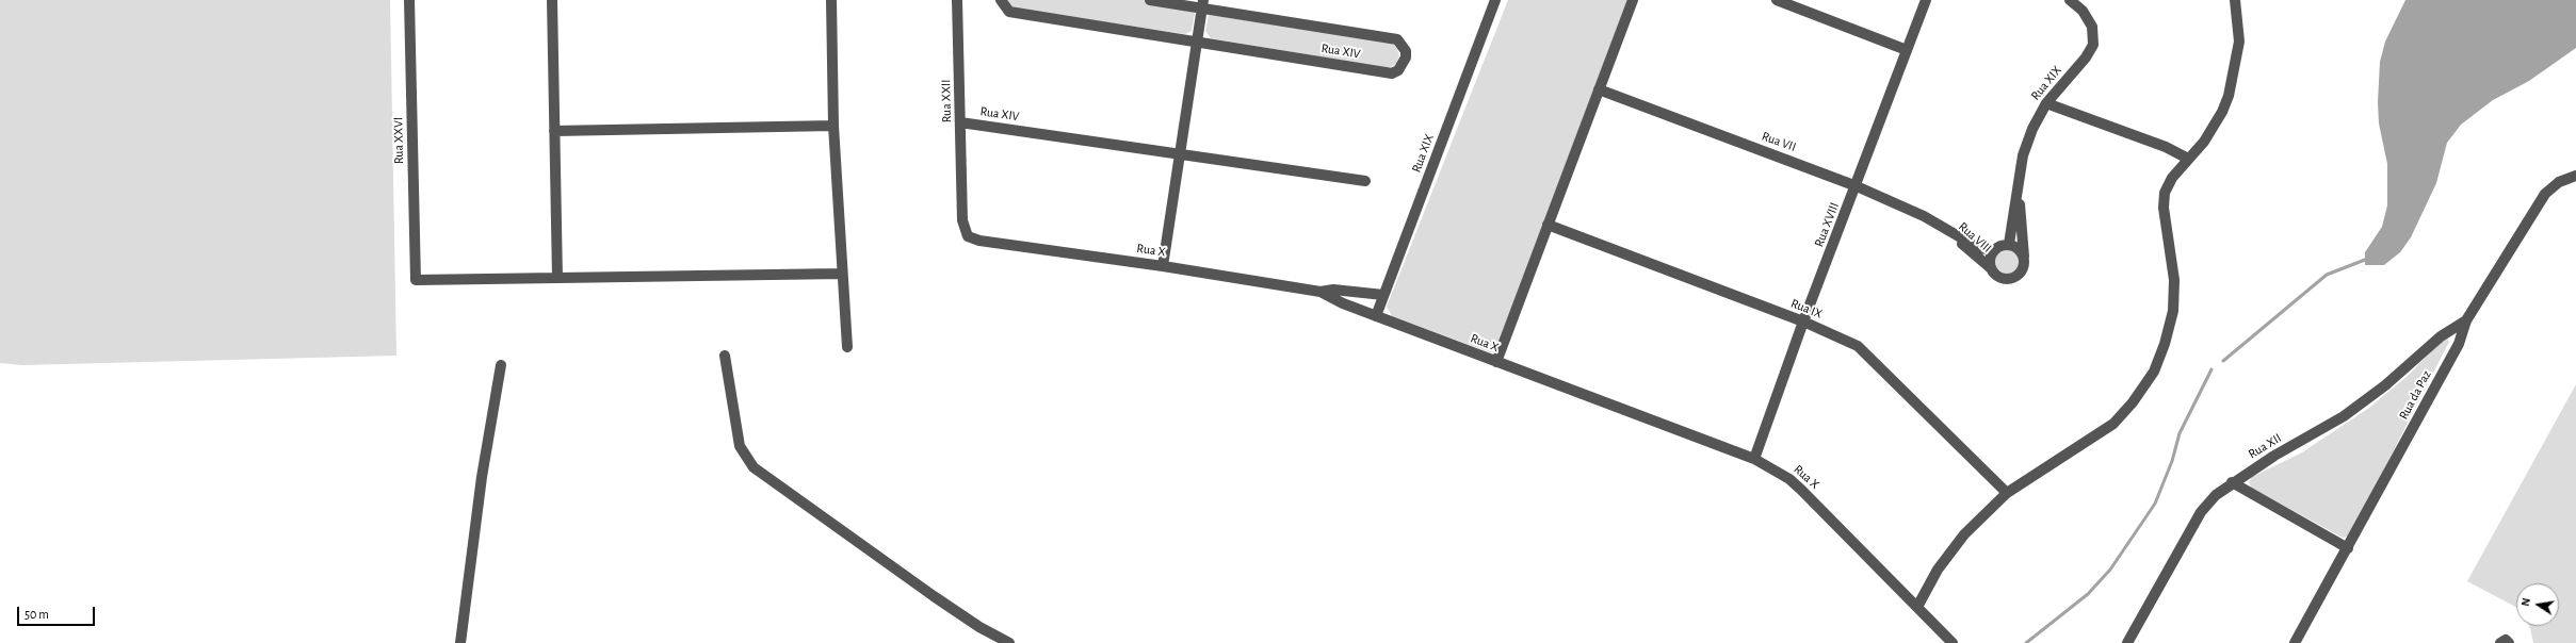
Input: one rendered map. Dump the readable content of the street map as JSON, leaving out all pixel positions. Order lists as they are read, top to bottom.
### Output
{
  "streets": {
    "street": [
      "Rua XIV",
      "Rua XIX",
      "Rua XXII",
      "Rua XXVI",
      "Rua VII",
      "Rua XVIII",
      "Rua VIII",
      "Rua X",
      "Rua IX",
      "Rua da Paz",
      "Rua XII"
    ]
  },
  "crossings": [
    ["Rua XIV", "Rua XXII"],
    ["Rua XIX", "Rua VIII"],
    ["Rua XIX", "Rua X"],
    ["Rua XXII", "Rua X"],
    ["Rua VII", "Rua XVIII"],
    ["Rua VII", "Rua VIII"],
    ["Rua XVIII", "Rua X"],
    ["Rua XVIII", "Rua IX"],
    ["Rua da Paz", "Rua XII"]
  ],
  "scale_bar": "50 m",
  "north": "left"
}
